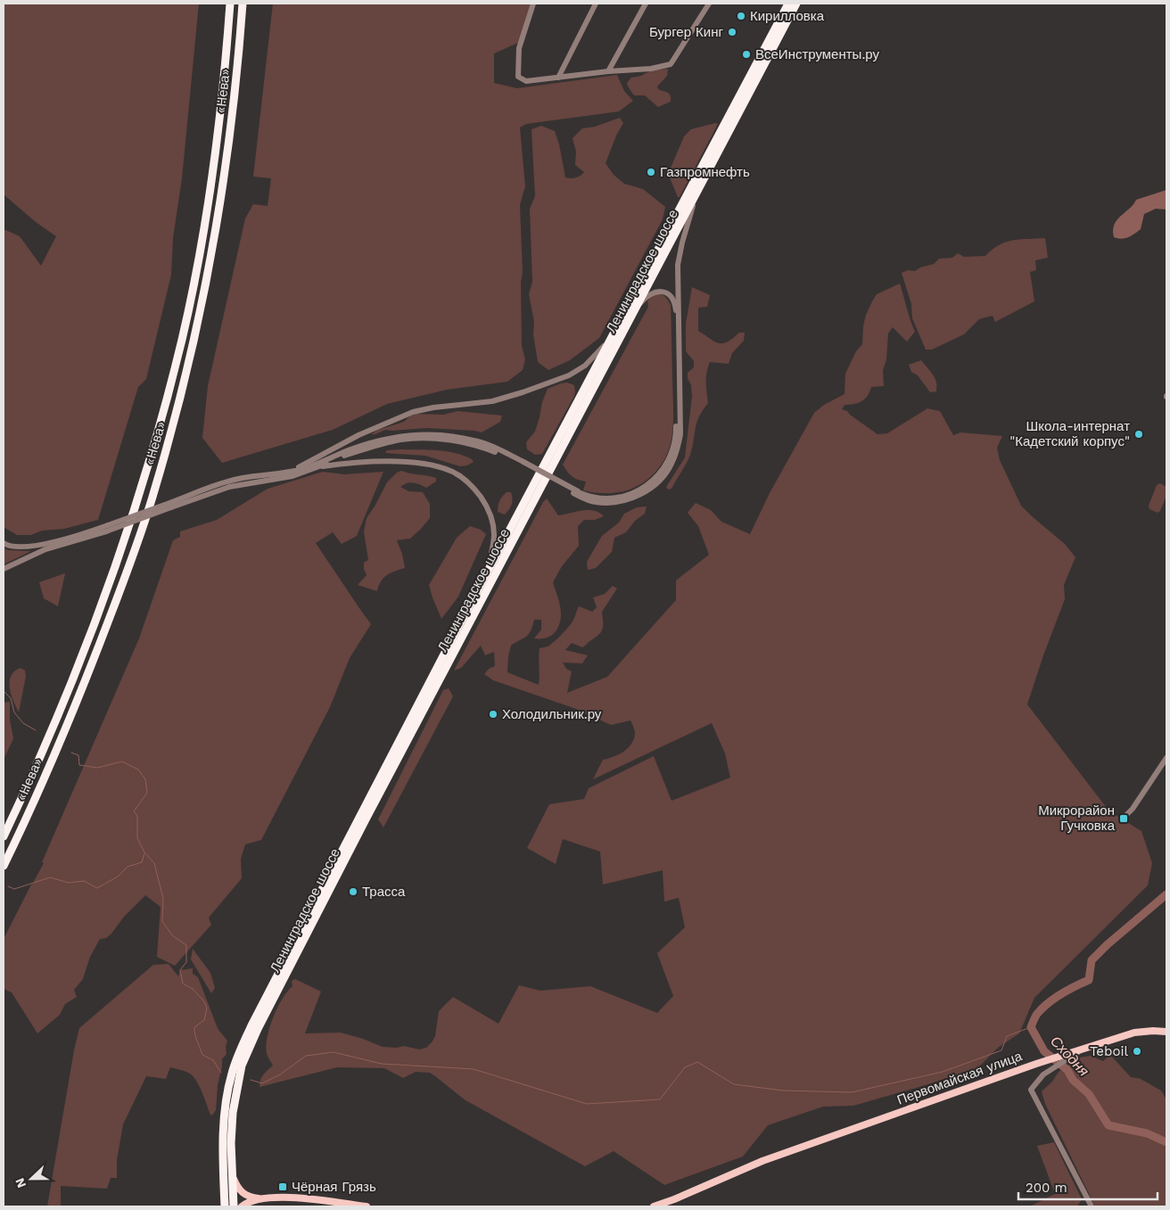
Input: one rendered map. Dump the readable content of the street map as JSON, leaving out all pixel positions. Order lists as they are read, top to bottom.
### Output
{
  "streets": {
    "highway": ["«Нева»", "Ленинградское шоссе"],
    "main road": ["Первомайская улица"]
  },
  "water": ["Сходня"],
  "places": {
    "other": [
      "Кирилловка",
      "Бургер Кинг",
      "ВсеИнструменты.ру",
      "Газпромнефть",
      "Школа-интернат \"Кадетский корпус\"",
      "Холодильник.ру",
      "Трасса",
      "Teboil"
    ],
    "transit": ["Микрорайон Гучковка", "Чёрная Грязь"]
  },
  "scale_bar": "200 m",
  "north": "left"
}
